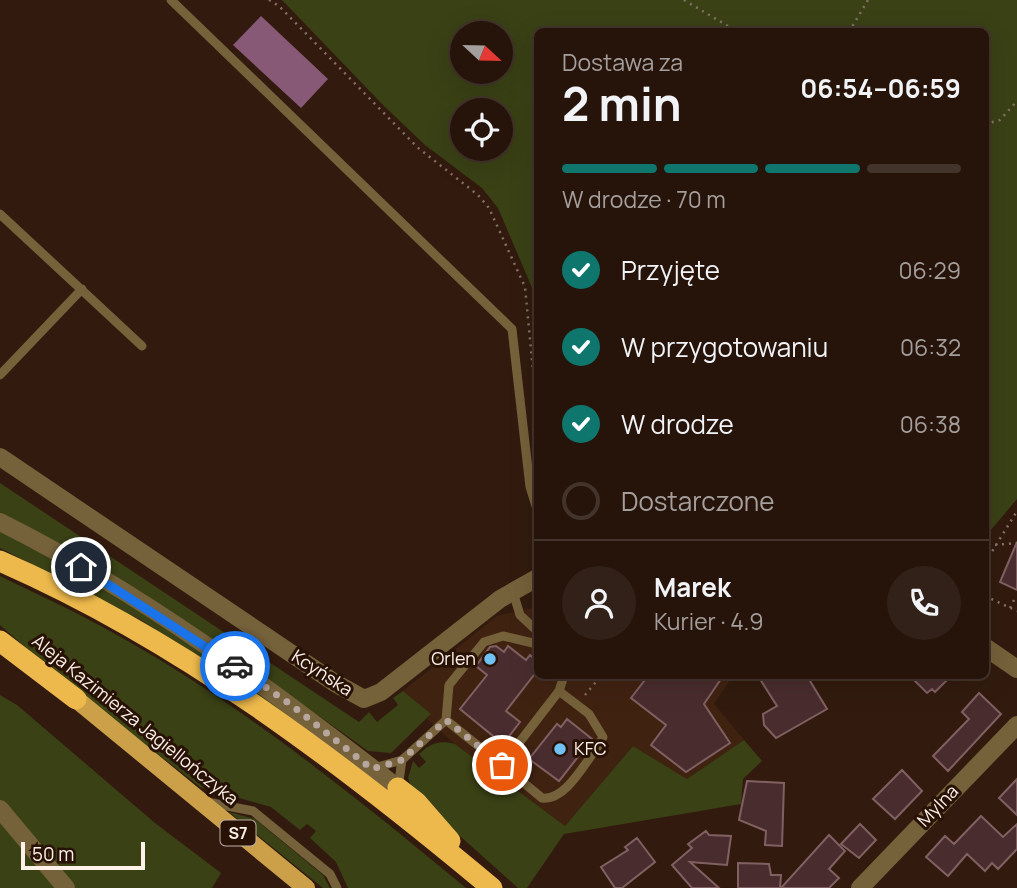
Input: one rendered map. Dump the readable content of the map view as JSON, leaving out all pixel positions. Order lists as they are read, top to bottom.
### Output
{
  "streets": {
    "highway": ["Aleja Kazimierza Jagiellończyka", "S7"],
    "street": ["Kcyńska", "Mylna"]
  },
  "places": ["Orlen", "KFC"],
  "scale_bar": "50 m",
  "north": "right",
  "page": {
    "heading": ["2 min", "Dostawa za", "06:54–06:59"],
    "panel": ["Marek", "Kurier · 4.9"],
    "bar": "W drodze · 70 m",
    "list": [
      ["Przyjęte", "06:29"],
      ["W przygotowaniu", "06:32"],
      ["W drodze", "06:38"],
      "Dostarczone"
    ],
    "scale": "50 m"
  }
}
